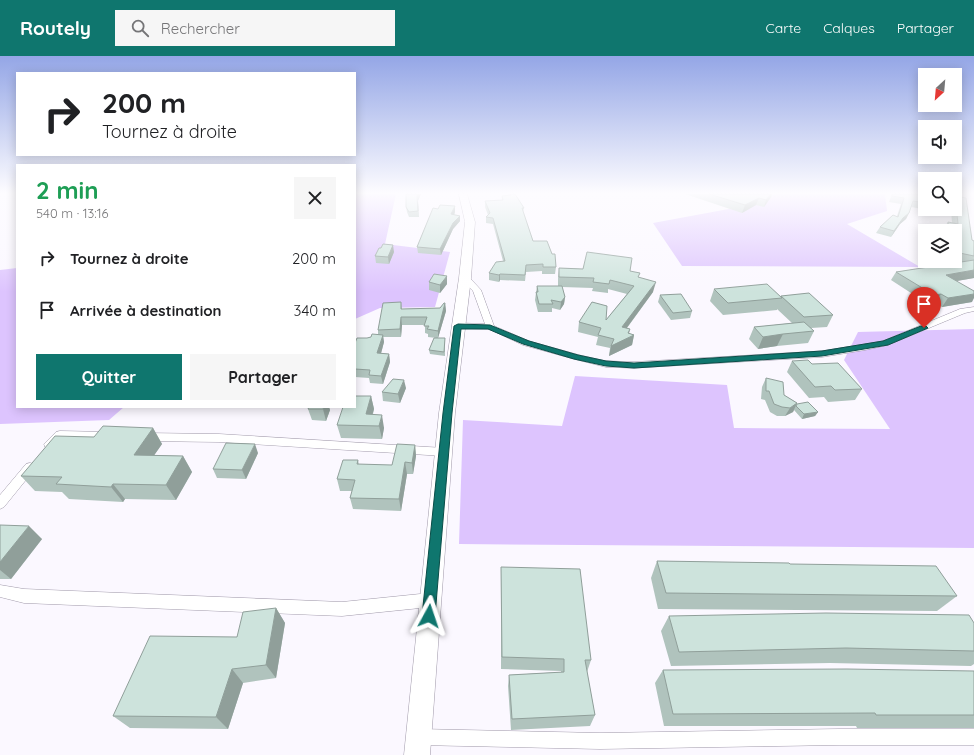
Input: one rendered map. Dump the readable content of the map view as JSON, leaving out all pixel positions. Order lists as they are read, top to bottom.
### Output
{
  "north": "bottom left",
  "page": {
    "header": "Routely",
    "search": "Rechercher",
    "nav": ["Carte", "Calques", "Partager"],
    "turn": ["200 m", "Tournez à droite"],
    "heading": ["2 min", "540 m · 13:16"],
    "list": [
      {
        "name": "Tournez à droite",
        "value": "200 m"
      },
      {
        "name": "Arrivée à destination",
        "value": "340 m"
      }
    ],
    "buttons": ["Quitter", "Partager"]
  }
}
